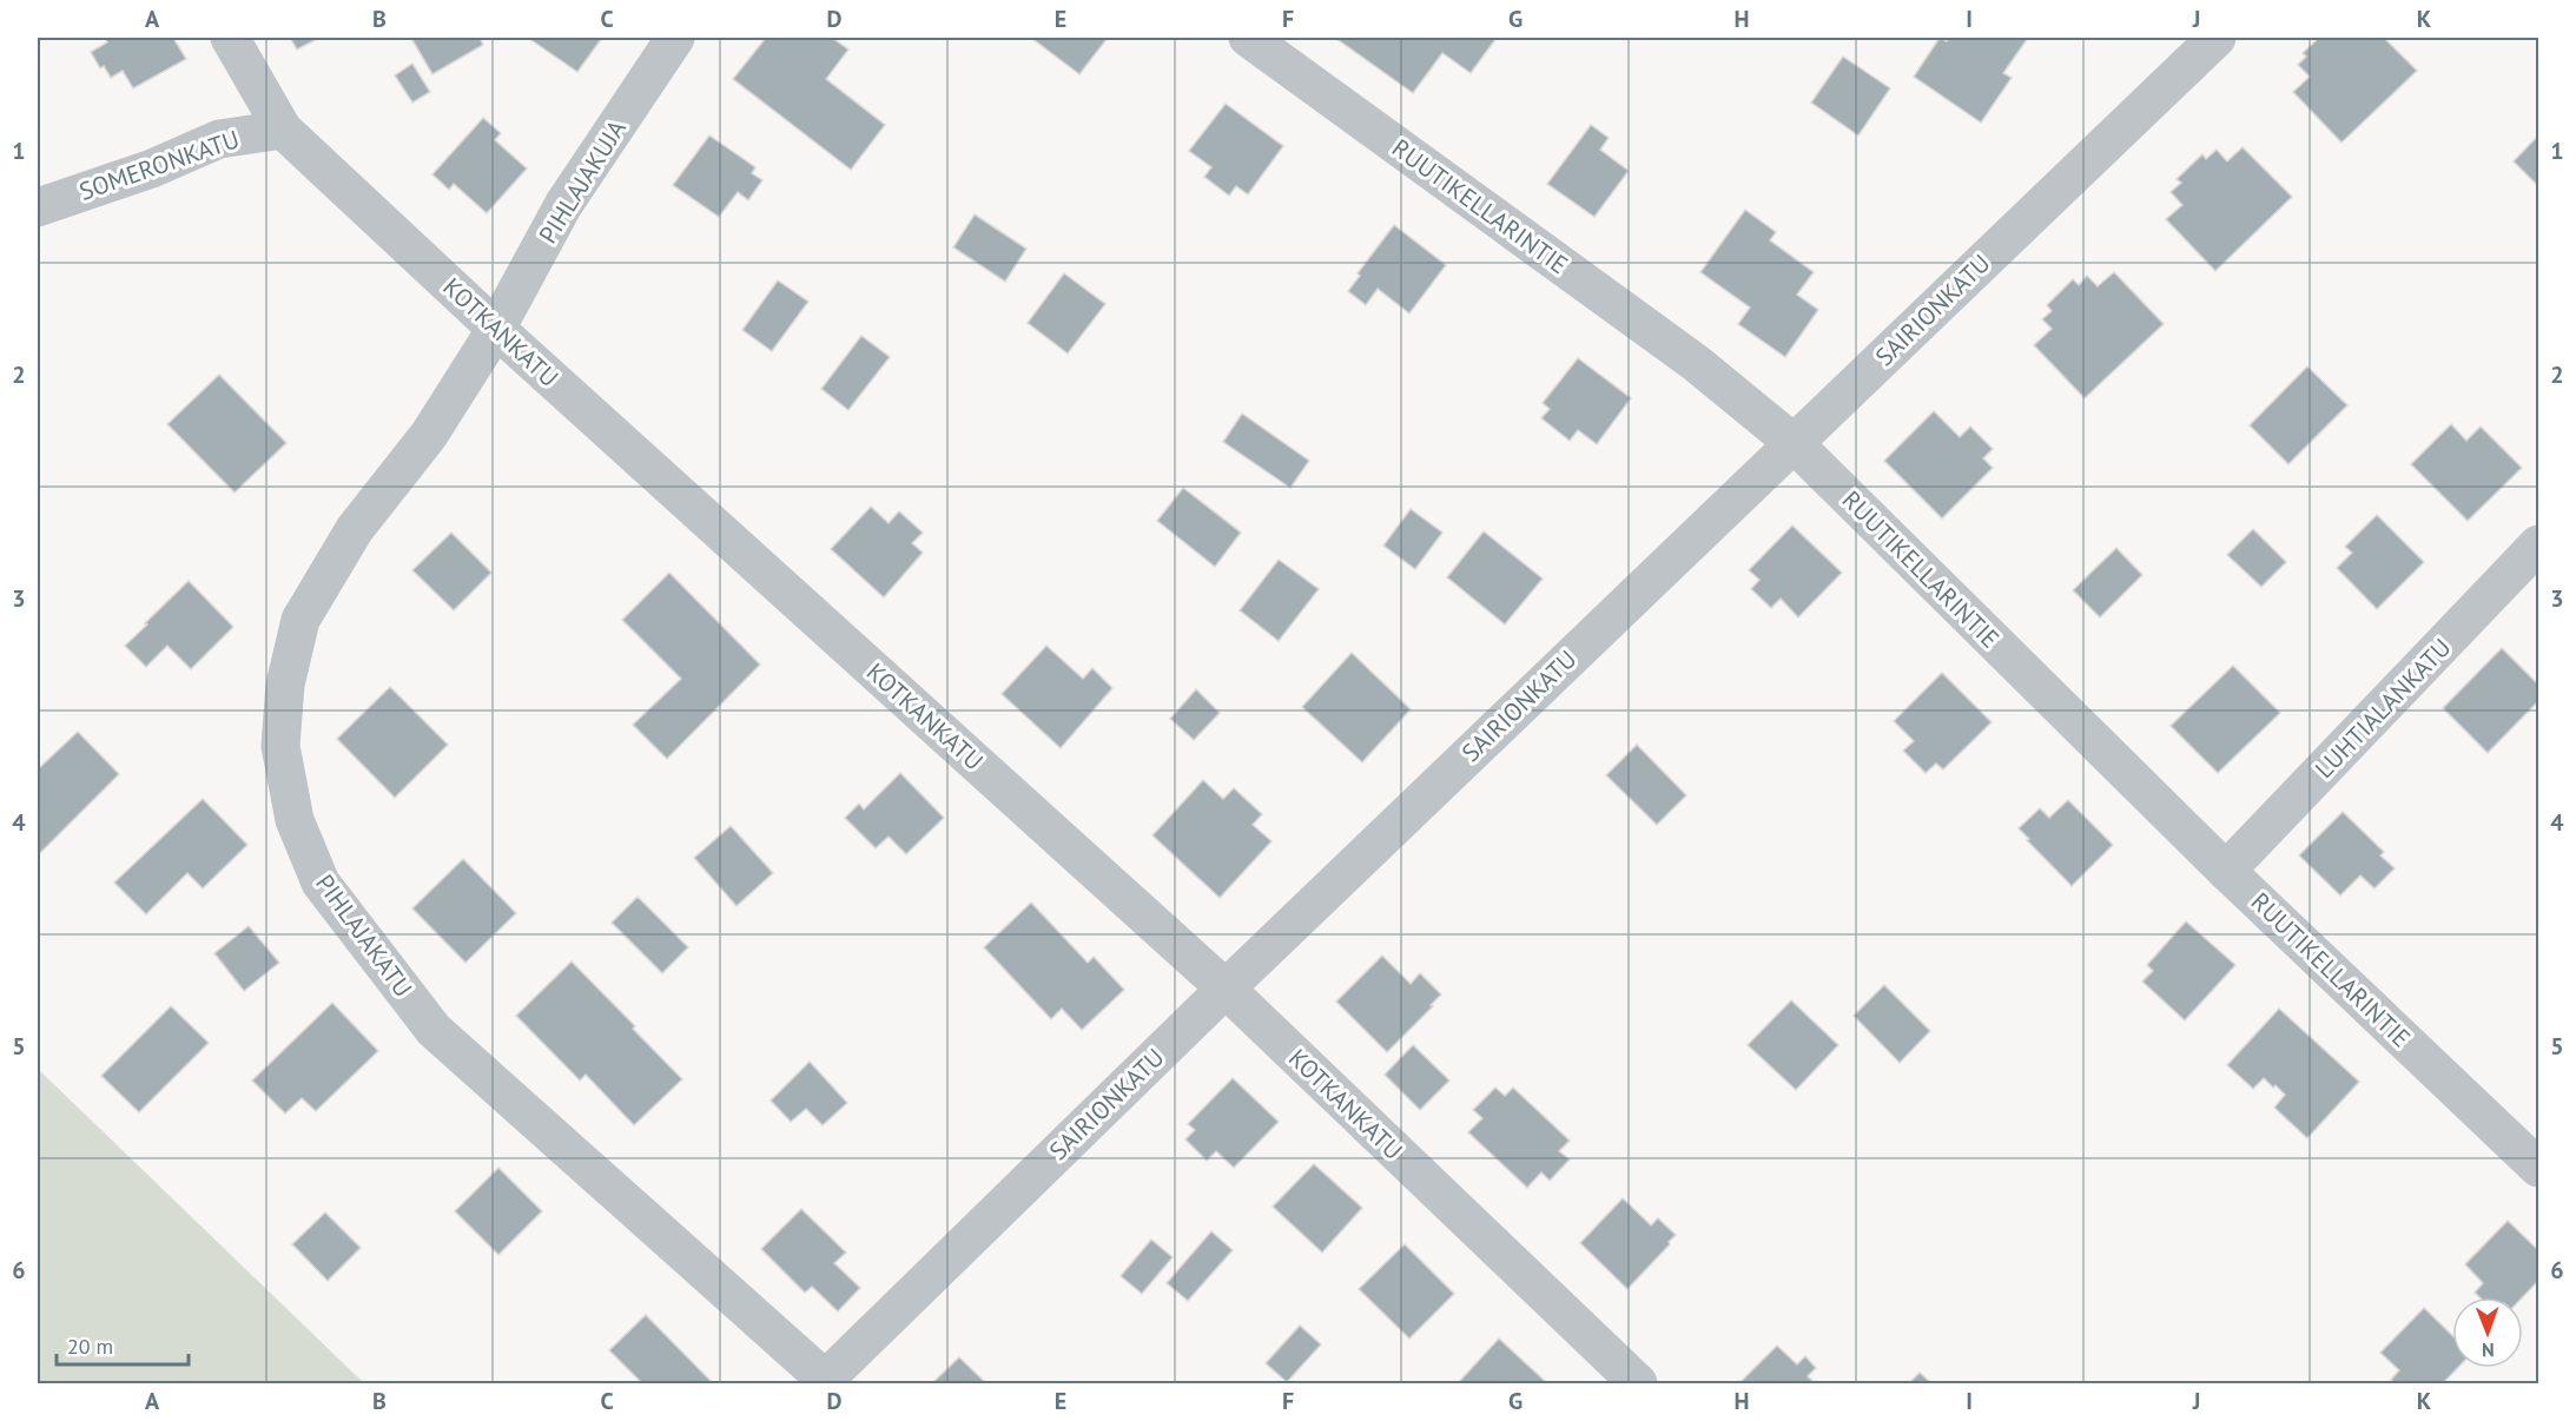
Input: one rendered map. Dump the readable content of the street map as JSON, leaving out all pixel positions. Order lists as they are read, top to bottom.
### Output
{
  "streets": {
    "street": [
      "SOMERONKATU",
      "PIHLAJAKUJA",
      "RUUTIKELLARINTIE",
      "SAIRIONKATU",
      "KOTKANKATU",
      "LUHTIALANKATU",
      "PIHLAJAKATU"
    ]
  },
  "crossings": [
    ["SOMERONKATU", "KOTKANKATU"],
    ["PIHLAJAKUJA", "KOTKANKATU"],
    ["PIHLAJAKUJA", "PIHLAJAKATU"],
    ["RUUTIKELLARINTIE", "SAIRIONKATU"],
    ["RUUTIKELLARINTIE", "LUHTIALANKATU"],
    ["SAIRIONKATU", "KOTKANKATU"],
    ["SAIRIONKATU", "PIHLAJAKATU"],
    ["KOTKANKATU", "PIHLAJAKATU"]
  ],
  "scale_bar": "20 m",
  "north": "bottom",
  "grid": {
    "columns": [
      "A",
      "B",
      "C",
      "D",
      "E",
      "F",
      "G",
      "H",
      "I",
      "J",
      "K"
    ],
    "rows": [
      "1",
      "2",
      "3",
      "4",
      "5",
      "6"
    ]
  }
}
